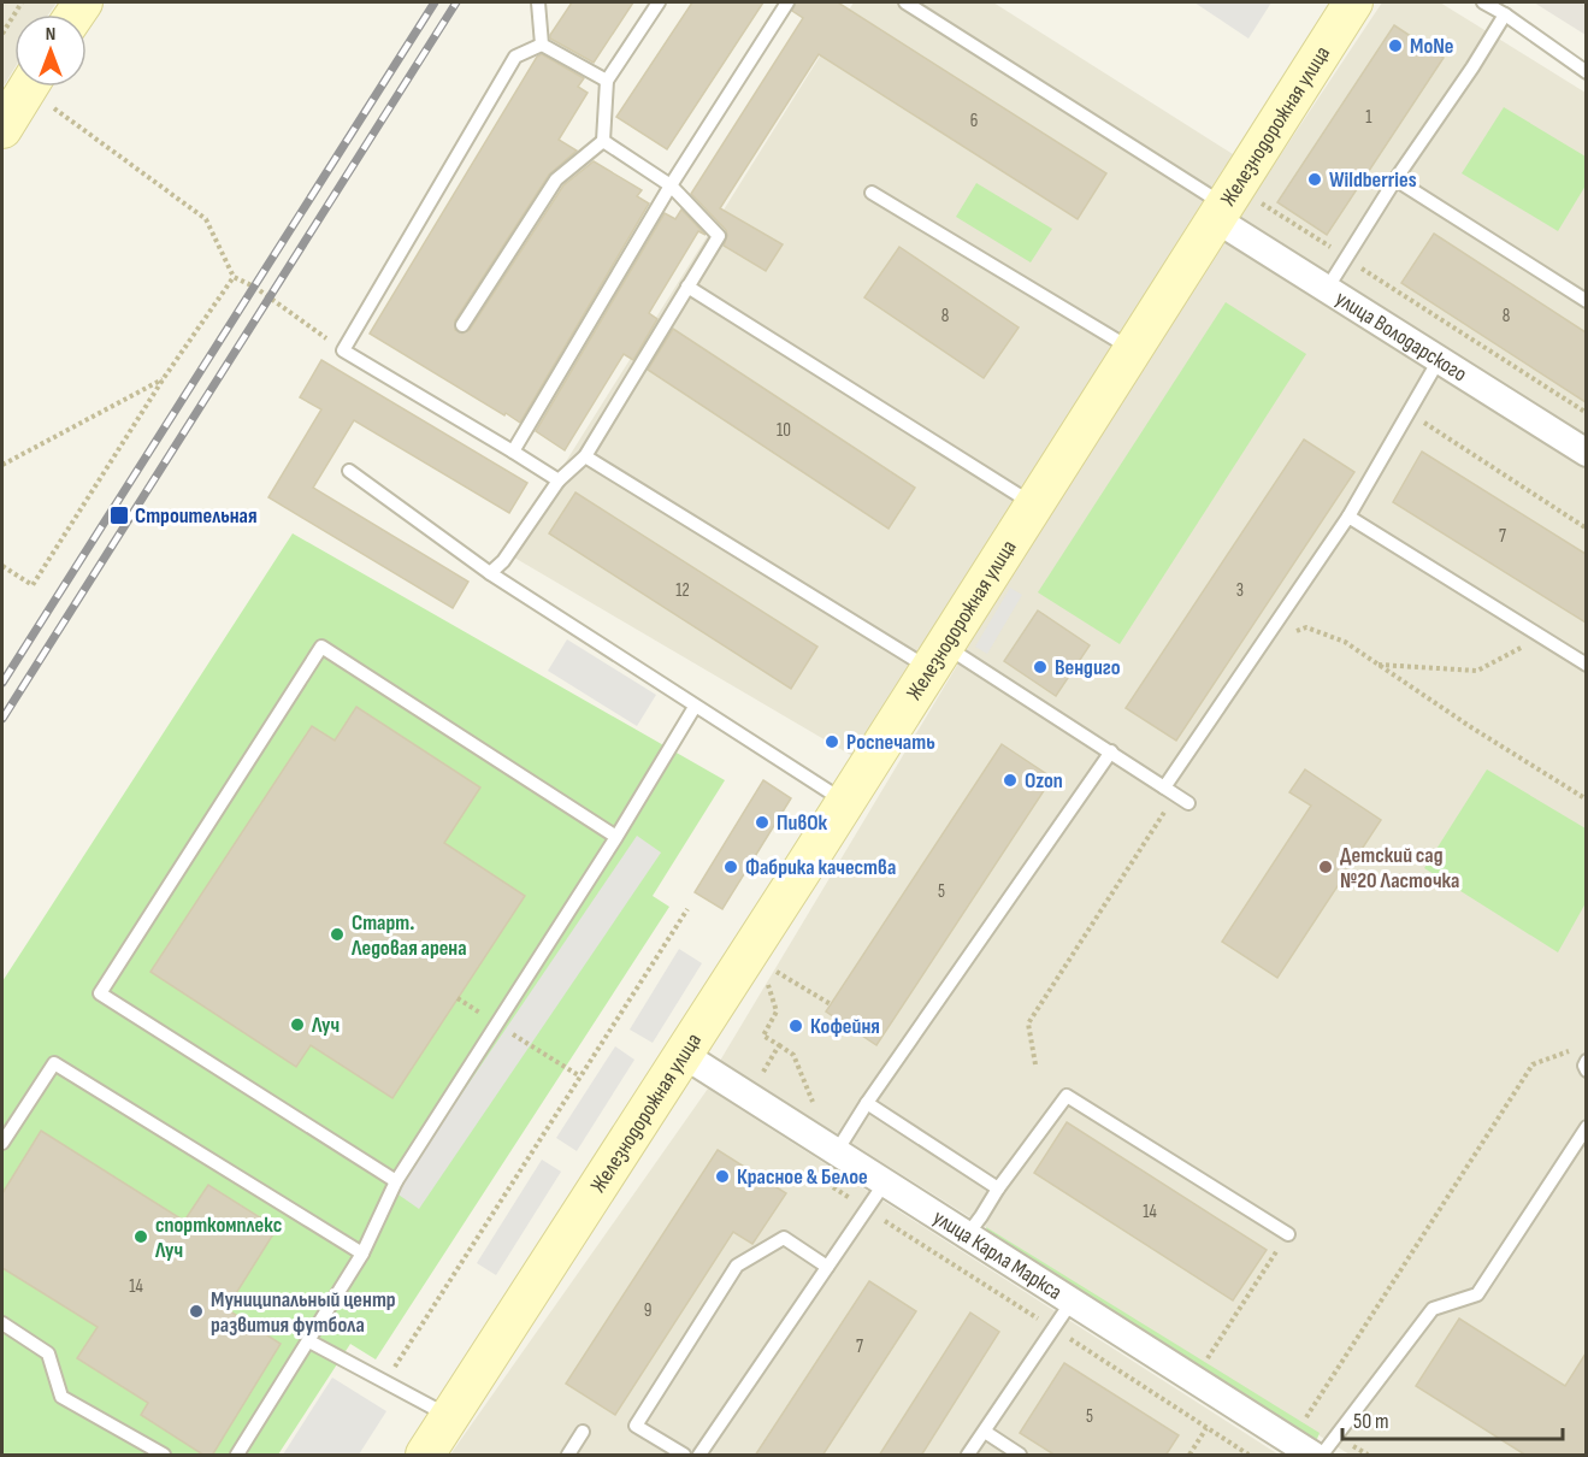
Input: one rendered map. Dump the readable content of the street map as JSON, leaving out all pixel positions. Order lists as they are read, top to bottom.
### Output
{
  "streets": {
    "main road": ["Железнодорожная улица"],
    "street": ["улица Володарского", "улица Карла Маркса"]
  },
  "crossings": [
    ["Железнодорожная улица", "улица Володарского"],
    ["Железнодорожная улица", "улица Карла Маркса"]
  ],
  "places": {
    "other": [
      "MoNe",
      "Wildberries",
      "Вендиго",
      "Роспечать",
      "Ozon",
      "ПивОк",
      "Фабрика качества",
      "Детский сад №20 Ласточка",
      "Старт. Ледовая арена",
      "Луч",
      "Кофейня",
      "Красное & Белое",
      "спорткомплекс Луч",
      "Муниципальный центр развития футбола"
    ],
    "transit": ["Строительная"]
  },
  "house_numbers": [
    "1",
    "6",
    "8",
    "8",
    "10",
    "7",
    "12",
    "3",
    "5",
    "14",
    "14",
    "9",
    "7",
    "5"
  ],
  "scale_bar": "50 m",
  "north": "top"
}
